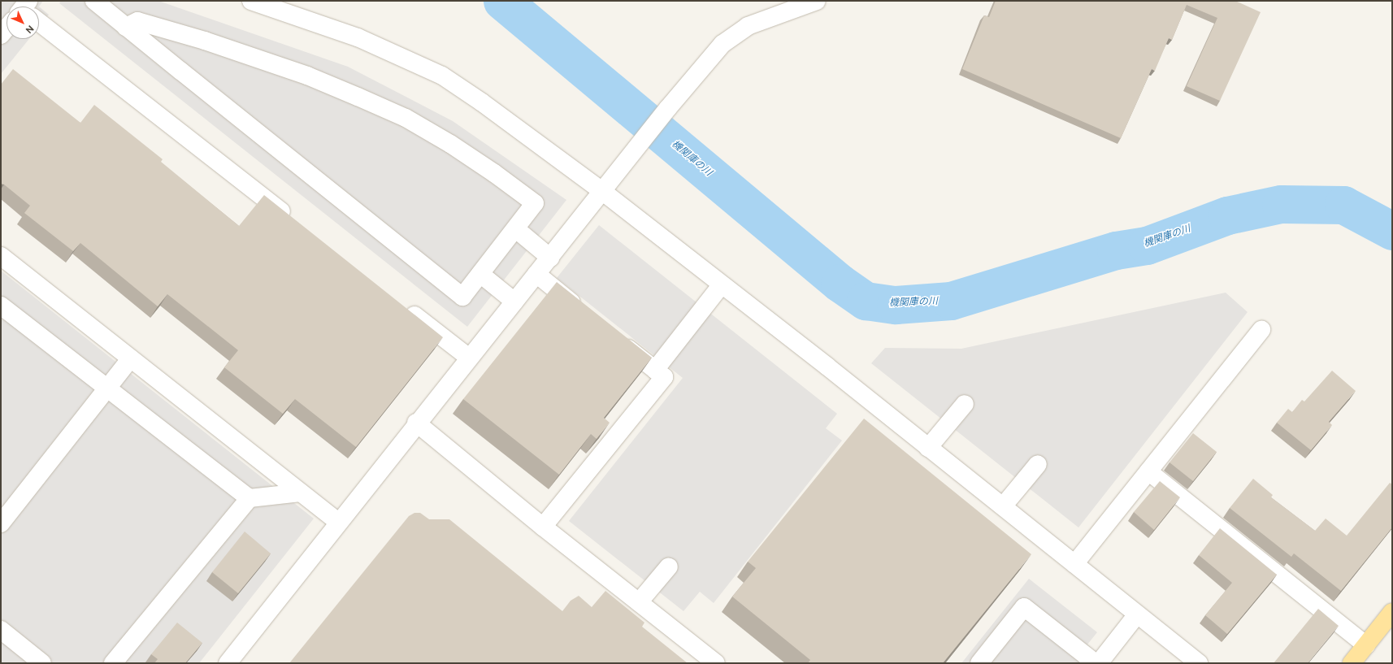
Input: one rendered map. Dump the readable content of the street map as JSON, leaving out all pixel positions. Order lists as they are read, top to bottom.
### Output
{
  "water": ["機関庫の川"],
  "north": "bottom right"
}
